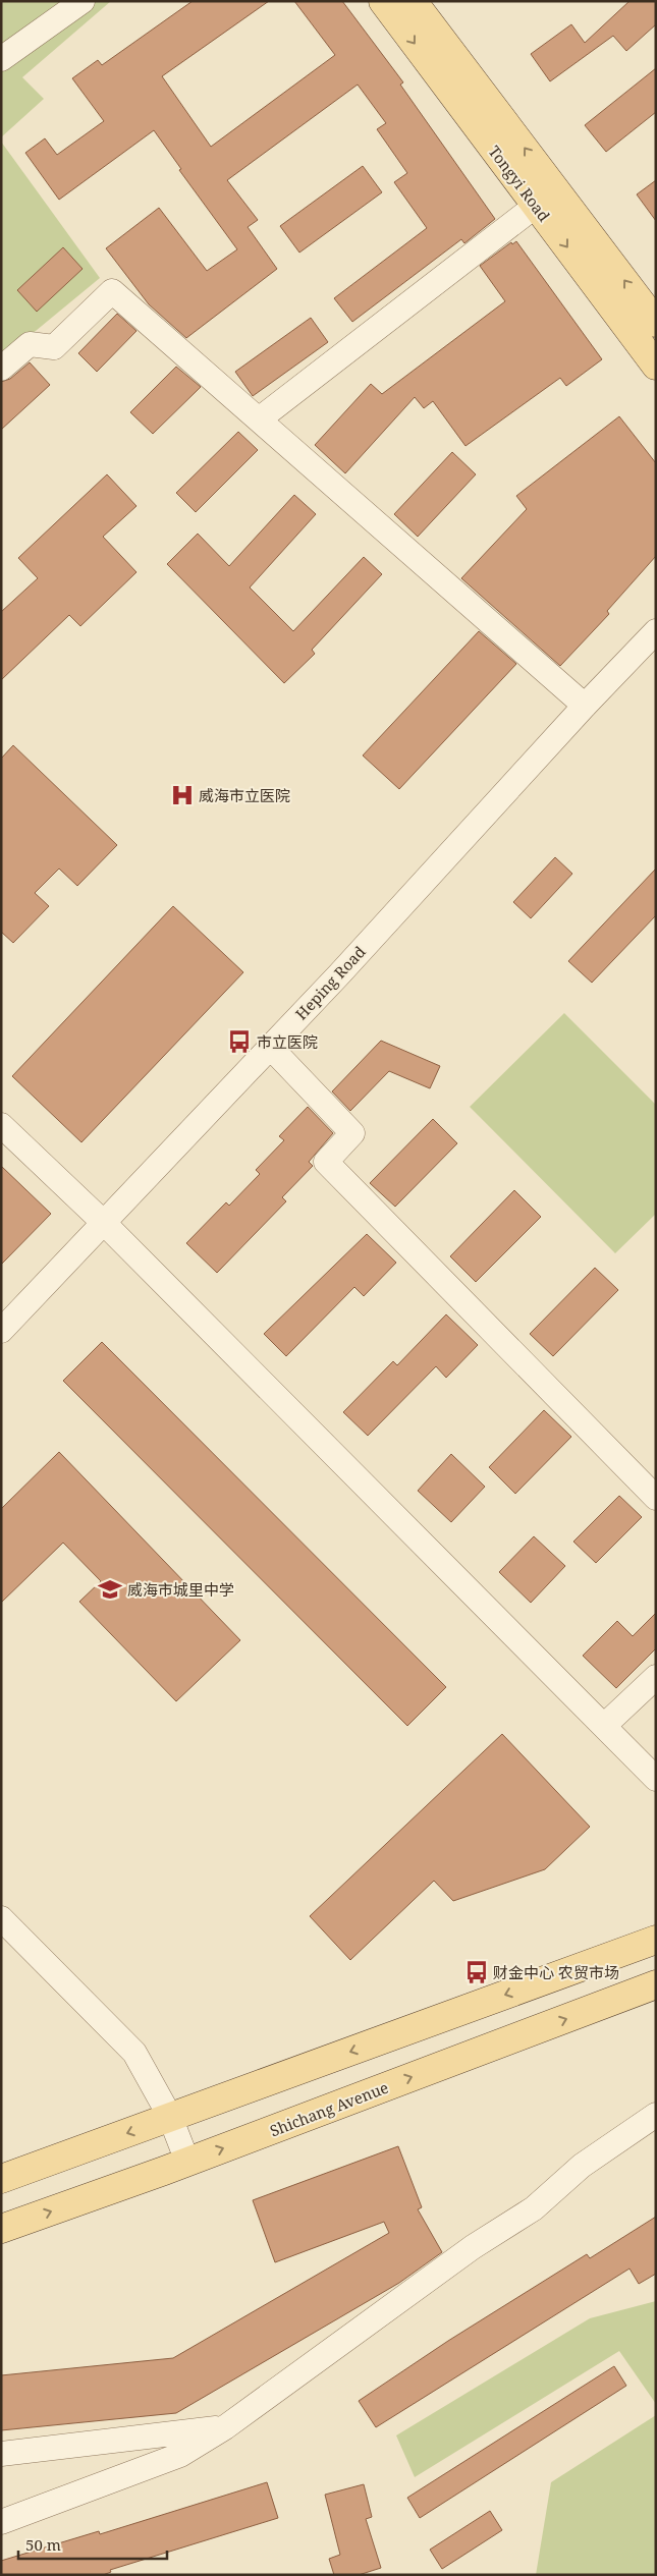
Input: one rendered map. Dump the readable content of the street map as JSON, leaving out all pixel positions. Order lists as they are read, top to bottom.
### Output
{
  "streets": {
    "main road": ["Tongyi Road", "Shichang Avenue"],
    "street": ["Heping Road"]
  },
  "places": {
    "hospital": ["威海市立医院"],
    "bus stop": ["市立医院", "财金中心 农贸市场"],
    "school or university": ["威海市城里中学"]
  },
  "scale_bar": "50 m"
}
